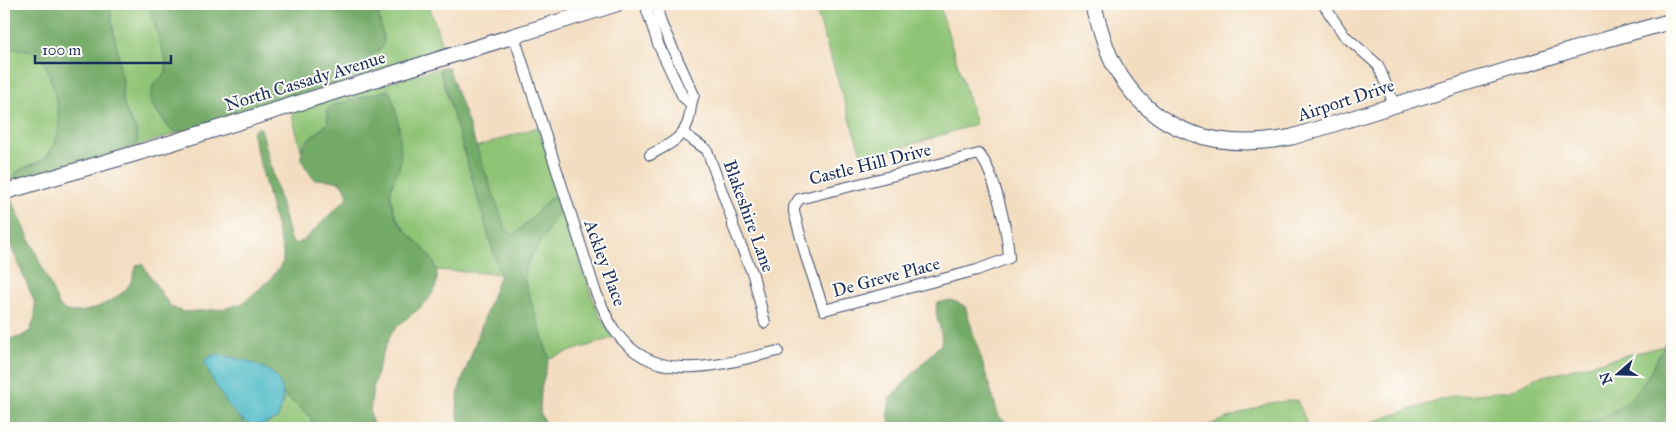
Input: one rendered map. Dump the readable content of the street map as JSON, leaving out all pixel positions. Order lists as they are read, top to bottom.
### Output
{
  "streets": {
    "main road": ["North Cassady Avenue", "Airport Drive"],
    "street": [
      "Castle Hill Drive",
      "Blakeshire Lane",
      "Ackley Place",
      "De Greve Place"
    ]
  },
  "crossings": [
    ["North Cassady Avenue", "Ackley Place"],
    ["Castle Hill Drive", "De Greve Place"]
  ],
  "scale_bar": "100 m",
  "north": "left"
}
